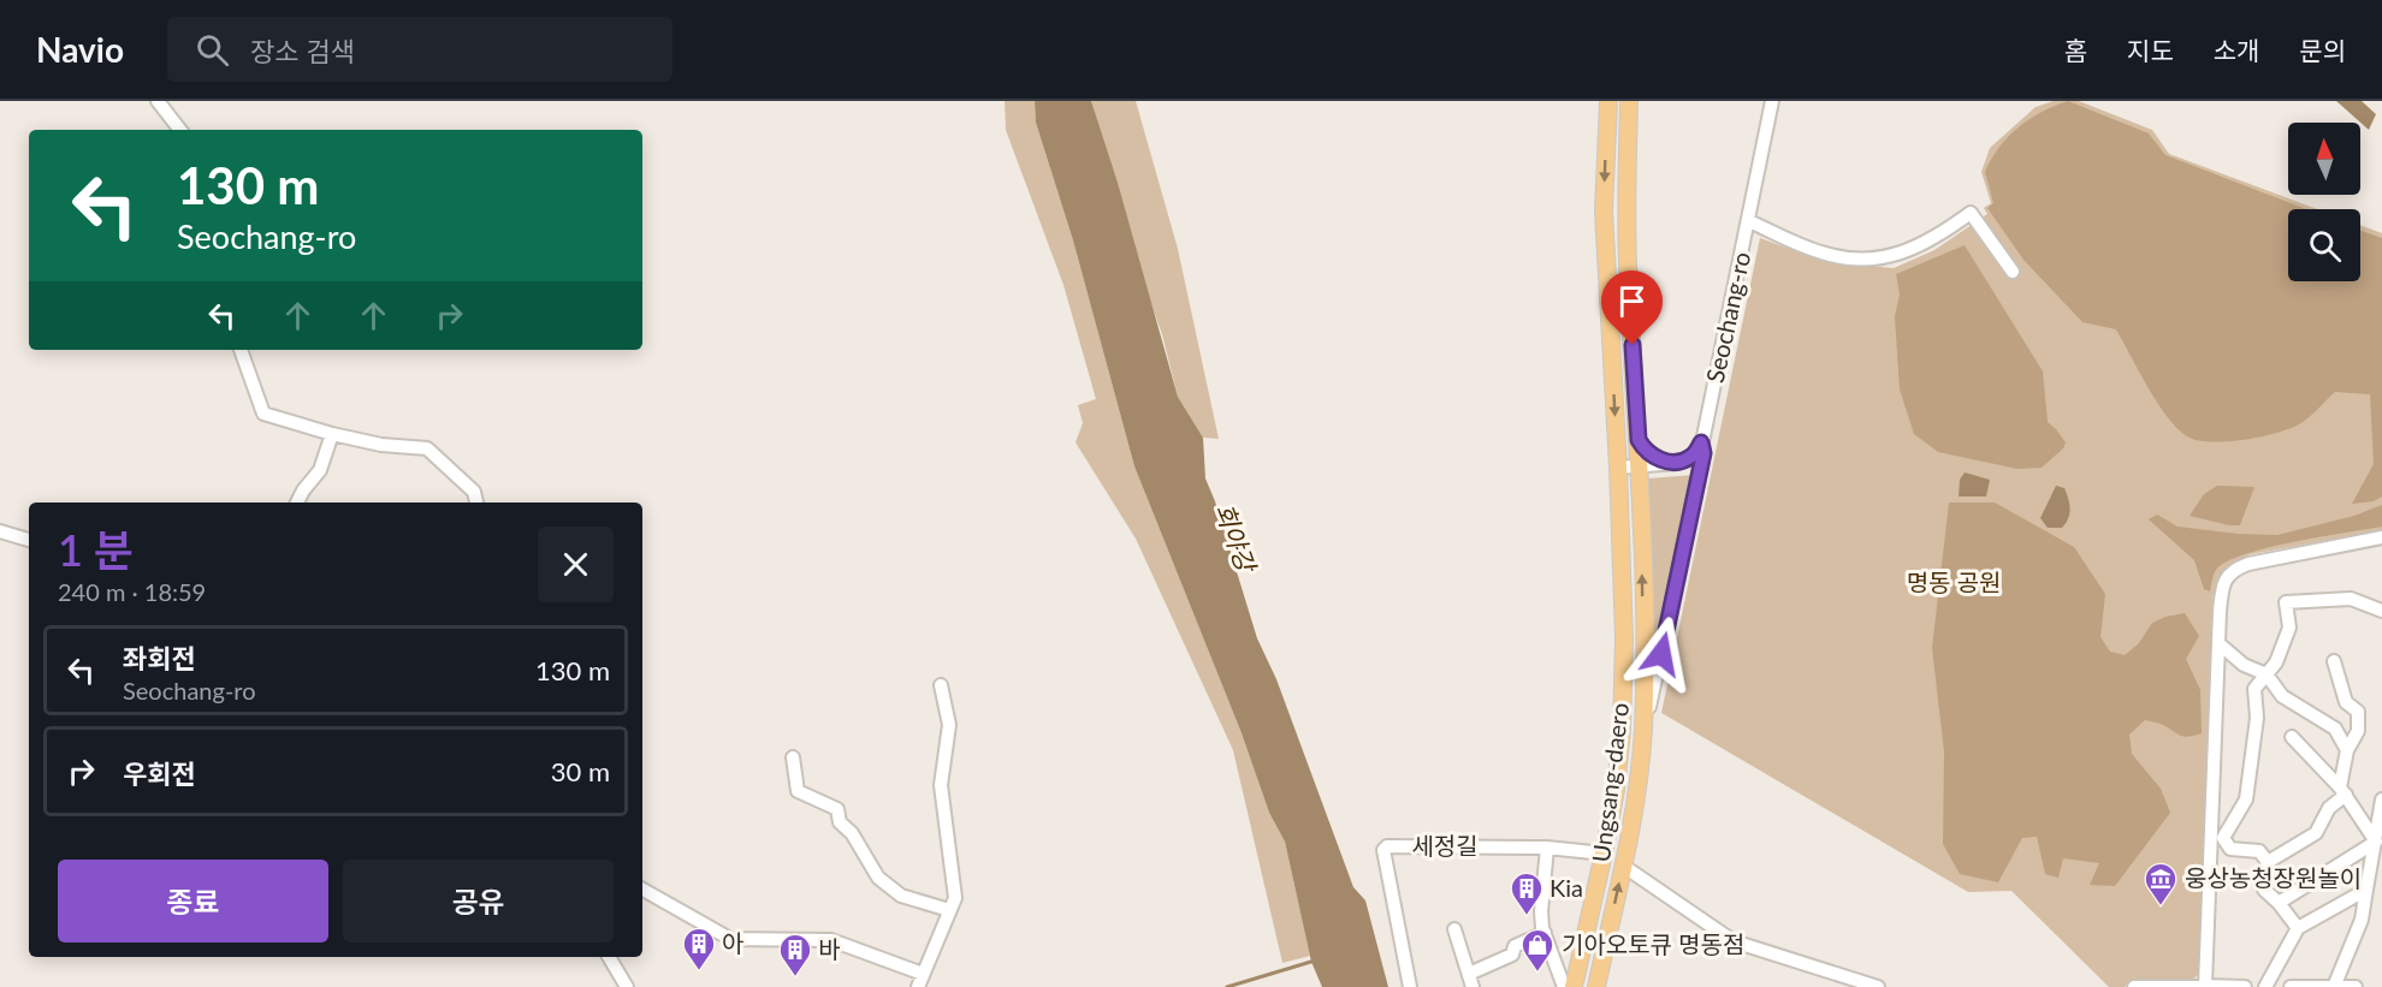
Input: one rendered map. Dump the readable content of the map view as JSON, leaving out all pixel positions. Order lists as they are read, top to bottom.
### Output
{
  "streets": {
    "main road": ["Ungsang-daero"],
    "street": ["Seochang-ro", "세정길"]
  },
  "crossings": [
    ["Seochang-ro", "Ungsang-daero"],
    ["Ungsang-daero", "세정길"]
  ],
  "water": ["회야강"],
  "parks": ["명동 공원"],
  "places": {
    "museum": ["웅상농청장원놀이"],
    "building": ["Kia", "아", "바"],
    "shop": ["기아오토큐 명동점"]
  },
  "north": "top",
  "page": {
    "header": "Navio",
    "search": "장소 검색",
    "nav": [
      "홈",
      "지도",
      "소개",
      "문의"
    ],
    "turn": ["130 m", "Seochang-ro"],
    "heading": ["1 분", "240 m · 18:59"],
    "list": [
      {
        "name": "좌회전",
        "note": "Seochang-ro",
        "value": "130 m"
      },
      {
        "name": "우회전",
        "value": "30 m"
      }
    ],
    "buttons": ["종료", "공유"]
  }
}
